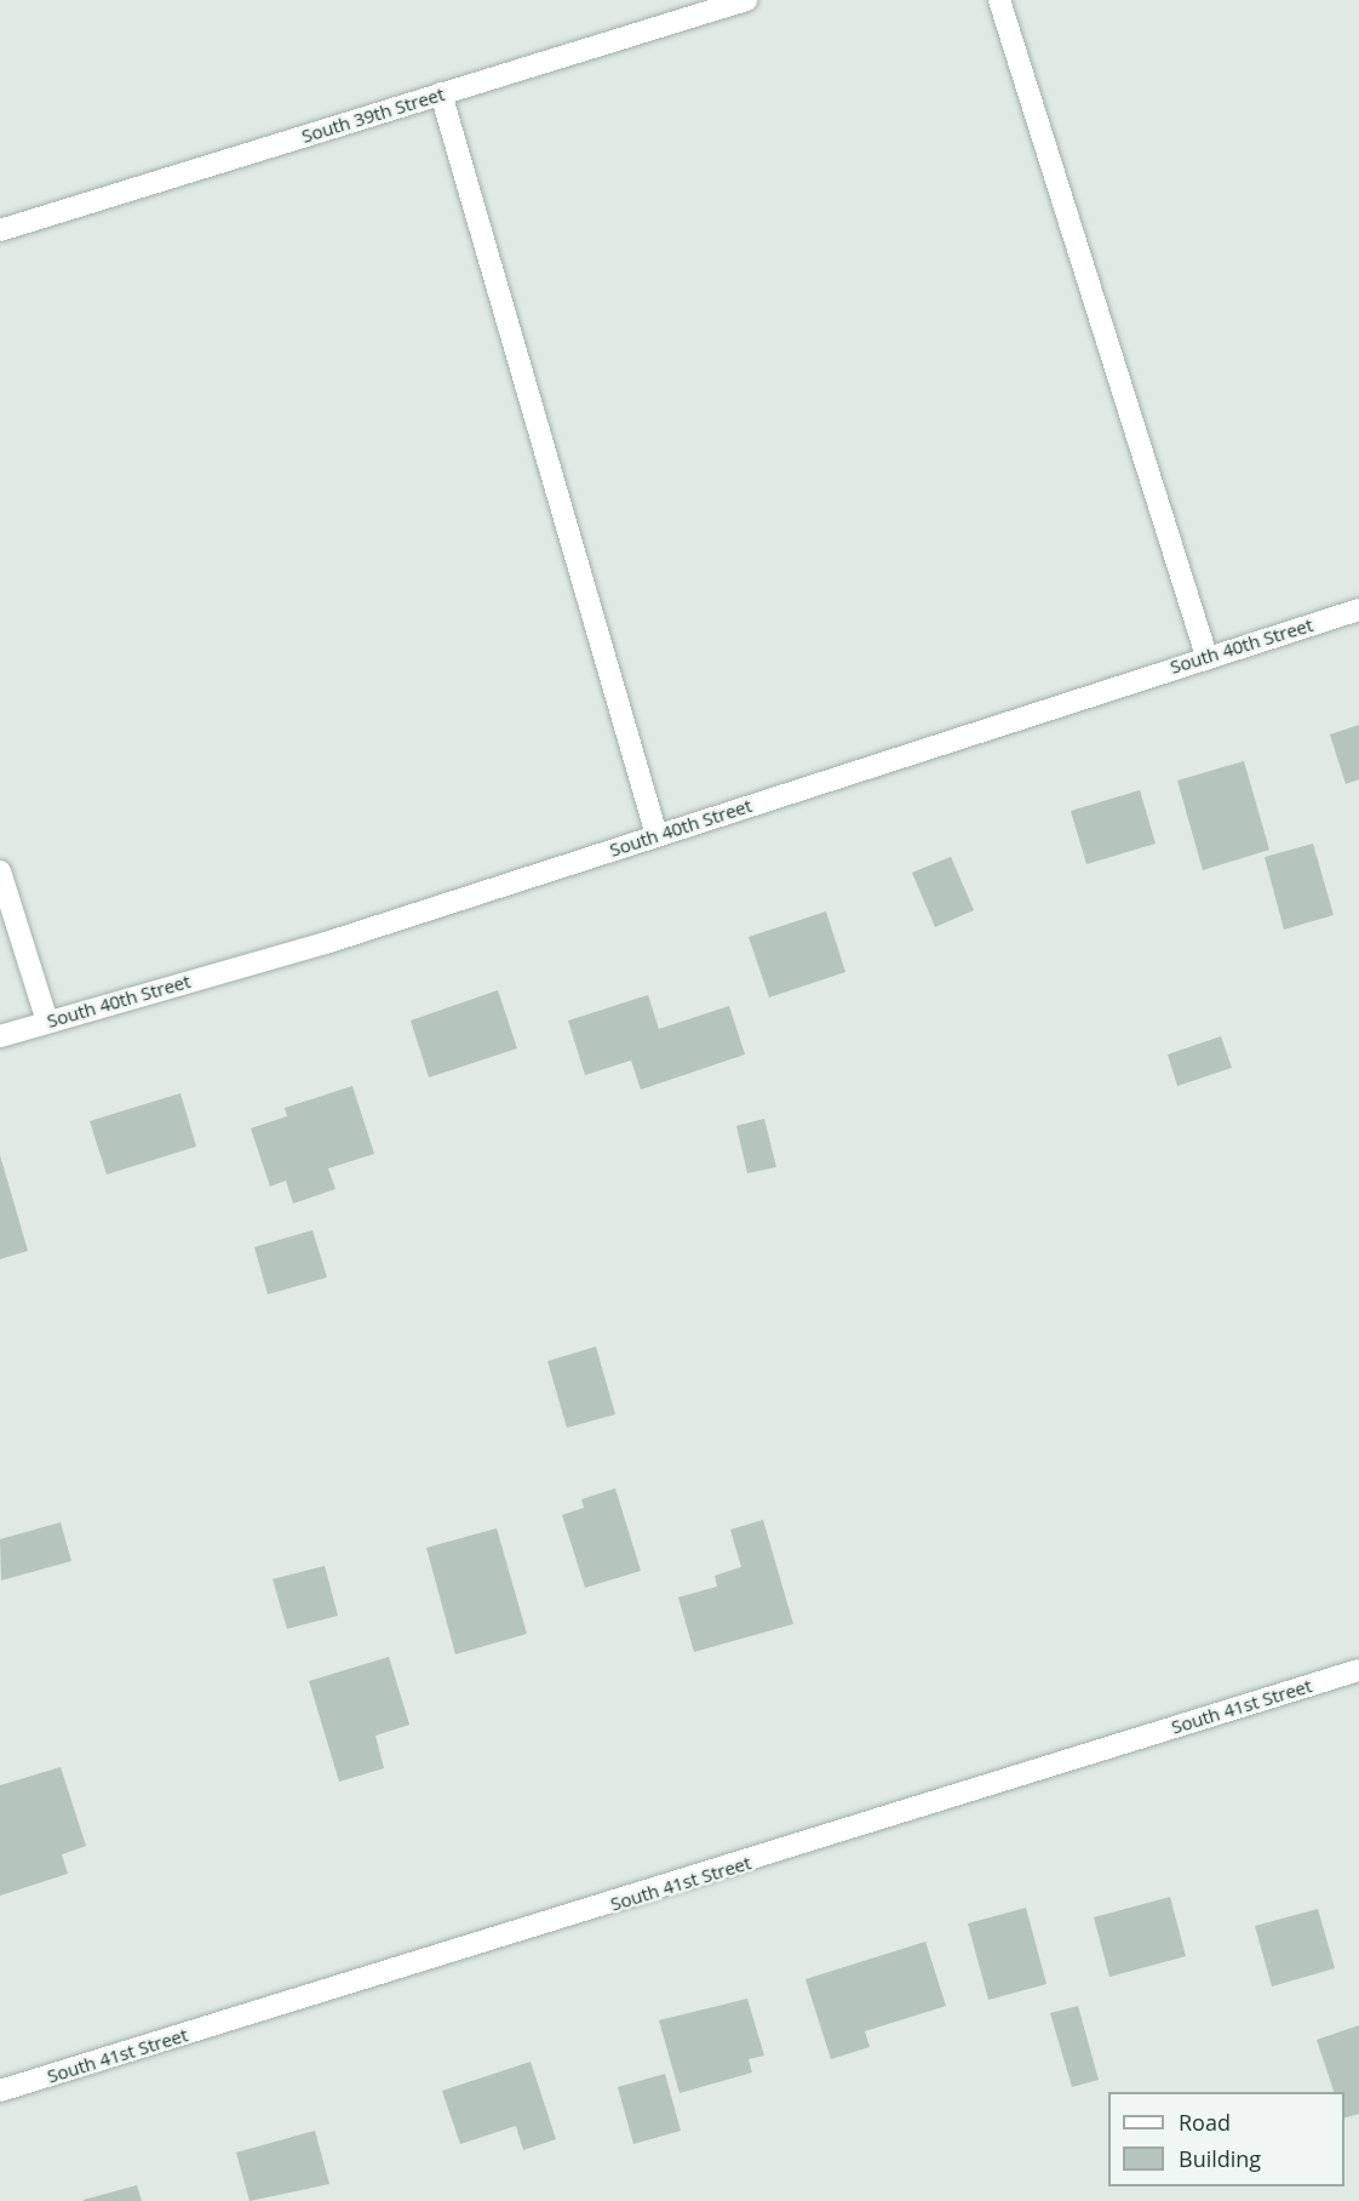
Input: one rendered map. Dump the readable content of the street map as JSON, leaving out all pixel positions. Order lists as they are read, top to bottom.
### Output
{
  "streets": {
    "street": ["South 39th Street", "South 40th Street", "South 41st Street"]
  },
  "legend": ["Road", "Building"]
}
